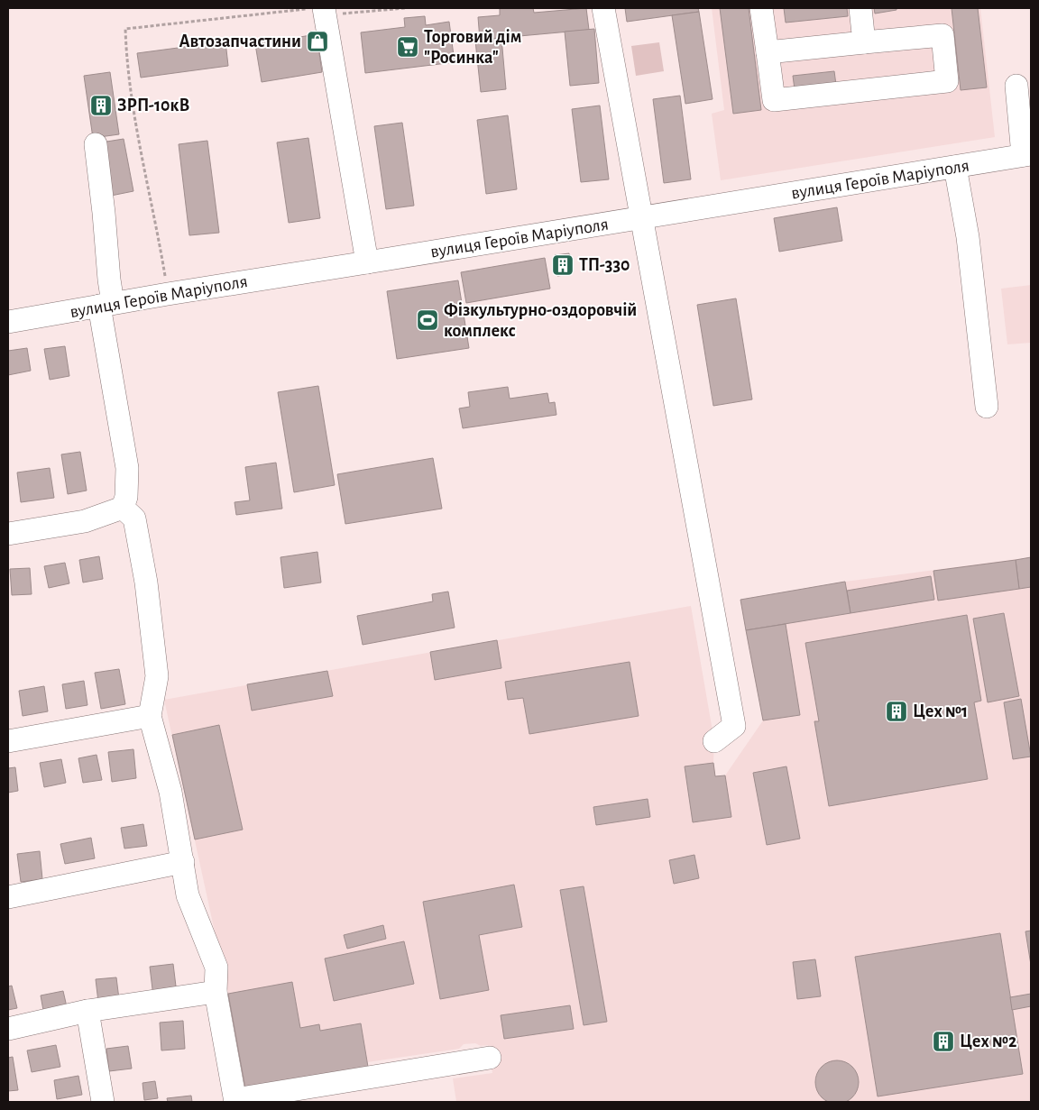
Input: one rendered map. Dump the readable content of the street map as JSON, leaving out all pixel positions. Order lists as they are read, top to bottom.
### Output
{
  "streets": {
    "street": ["вулиця Героїв Маріуполя"]
  },
  "places": {
    "shop": ["Автозапчастини"],
    "supermarket": ["Торговий дім \"Росинка\""],
    "building": [
      "ЗРП-10кВ",
      "ТП-330",
      "Цех №1",
      "Цех №2"
    ],
    "sports": ["Фізкультурно-оздоровчій комплекс"]
  }
}
